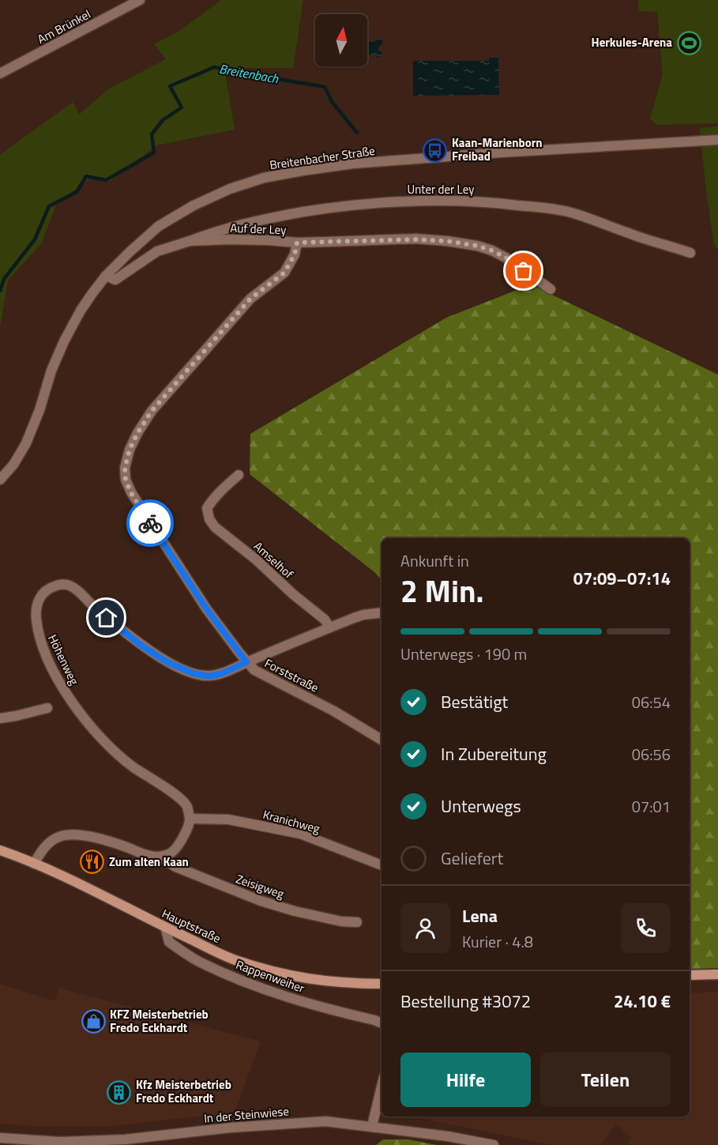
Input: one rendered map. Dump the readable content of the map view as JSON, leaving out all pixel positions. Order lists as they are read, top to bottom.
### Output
{
  "streets": {
    "main road": ["Hauptstraße"],
    "street": [
      "Am Brünkel",
      "Breitenbacher Straße",
      "Unter der Ley",
      "Auf der Ley",
      "Amselhof",
      "Höhenweg",
      "Forststraße",
      "Kranichweg",
      "Zeisigweg",
      "Rappenweiher",
      "In der Steinwiese"
    ]
  },
  "crossings": [
    ["Breitenbacher Straße", "Auf der Ley"],
    ["Unter der Ley", "Auf der Ley"],
    ["Auf der Ley", "Forststraße"],
    ["Amselhof", "Höhenweg"],
    ["Höhenweg", "Forststraße"],
    ["Höhenweg", "Kranichweg"],
    ["Hauptstraße", "Rappenweiher"]
  ],
  "water": ["Breitenbach"],
  "places": {
    "sports": ["Herkules-Arena"],
    "bus stop": ["Kaan-Marienborn Freibad"],
    "restaurant": ["Zum alten Kaan"],
    "shop": ["KFZ Meisterbetrieb Fredo Eckhardt"],
    "building": ["Kfz Meisterbetrieb Fredo Eckhardt"]
  },
  "north": "top",
  "page": {
    "heading": ["2 Min.", "Ankunft in", "07:09–07:14"],
    "panel": [
      "Lena",
      "Kurier · 4.8",
      "Bestellung #3072",
      "24.10 €"
    ],
    "bar": "Unterwegs · 190 m",
    "list": [
      ["Bestätigt", "06:54"],
      ["In Zubereitung", "06:56"],
      ["Unterwegs", "07:01"],
      "Geliefert"
    ],
    "buttons": ["Hilfe", "Teilen"]
  }
}
